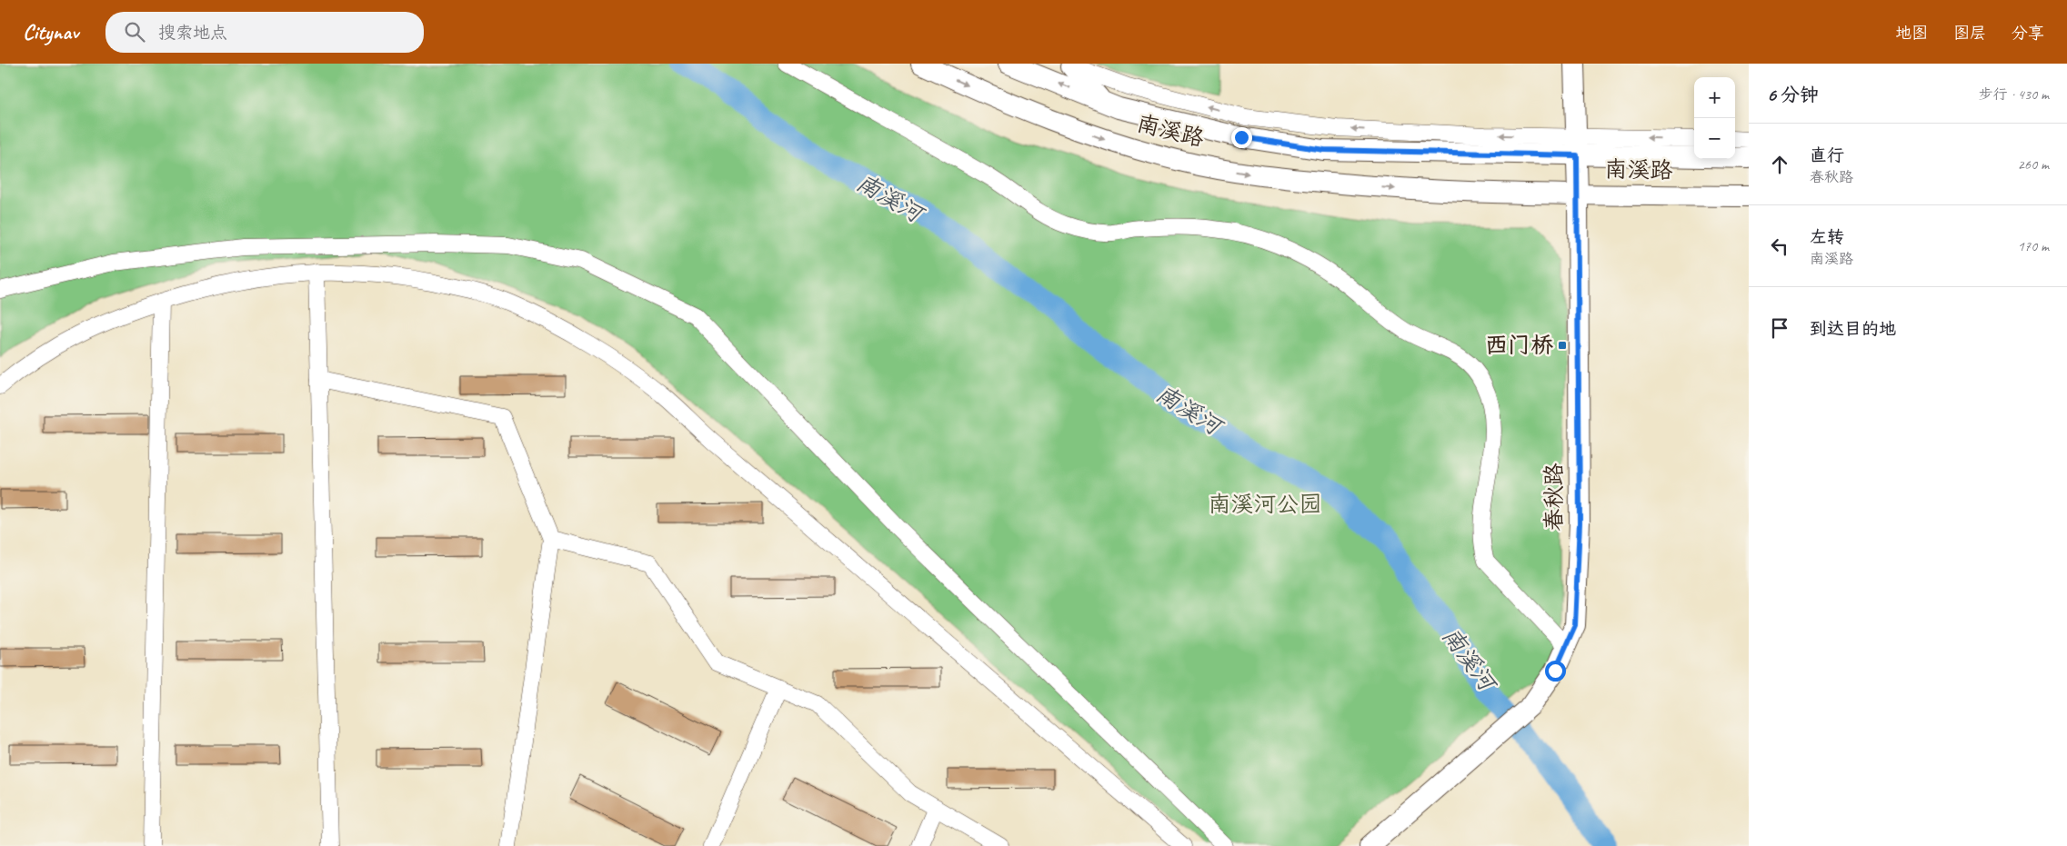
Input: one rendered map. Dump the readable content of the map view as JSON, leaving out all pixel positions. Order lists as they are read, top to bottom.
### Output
{
  "streets": {
    "main road": ["南溪路", "春秋路"]
  },
  "crossings": [
    ["南溪路", "春秋路"]
  ],
  "water": ["南溪河"],
  "parks": ["南溪河公园"],
  "places": {
    "transit": ["西门桥"]
  },
  "page": {
    "header": "Citynav",
    "search": "搜索地点",
    "nav": ["地图", "图层", "分享"],
    "heading": ["6 分钟", "步行 · 430 m"],
    "map_buttons": ["+", "−"],
    "list": [
      ["直行", "春秋路", "260 m"],
      ["左转", "南溪路", "170 m"],
      "到达目的地"
    ]
  }
}
